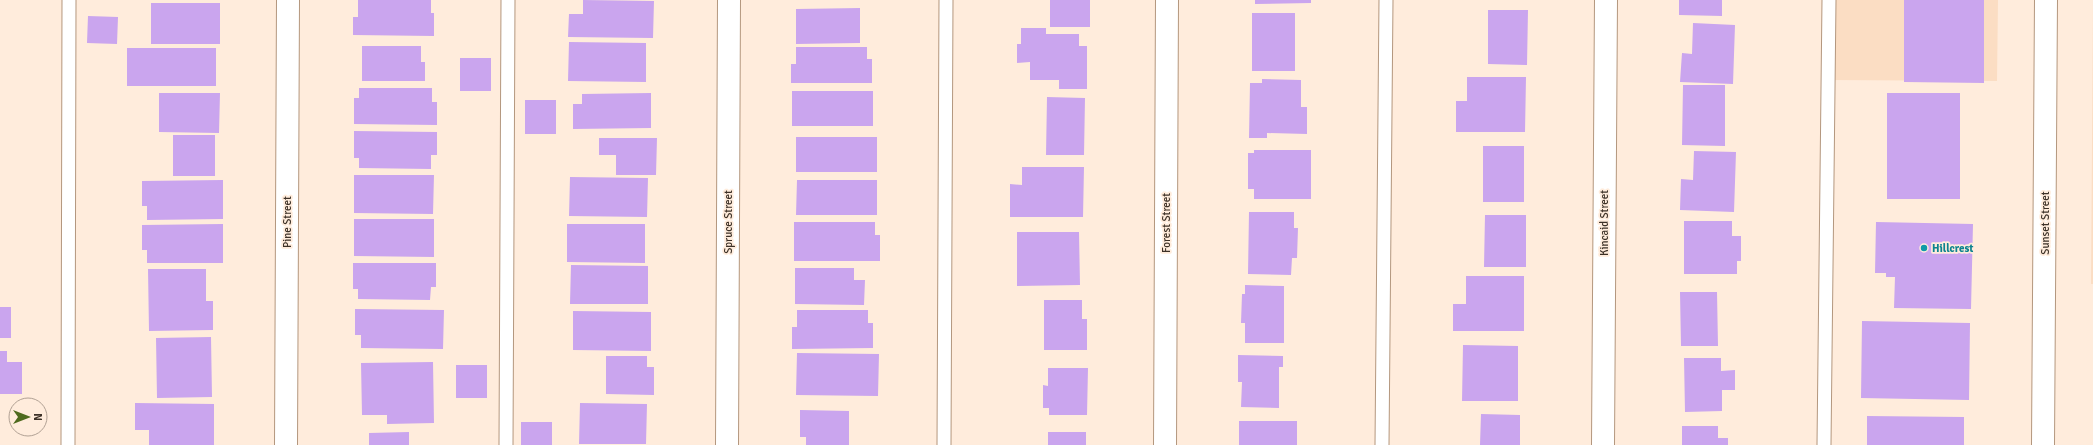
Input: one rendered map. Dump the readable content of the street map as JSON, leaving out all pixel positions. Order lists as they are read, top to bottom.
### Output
{
  "streets": {
    "street": [
      "Pine Street",
      "Spruce Street",
      "Forest Street",
      "Kincaid Street",
      "Sunset Street"
    ]
  },
  "places": ["Hillcrest"],
  "north": "right"
}
